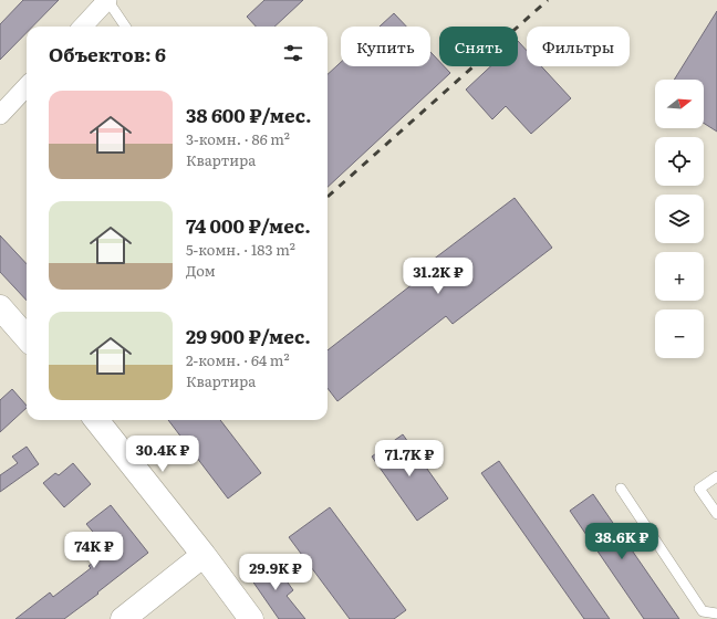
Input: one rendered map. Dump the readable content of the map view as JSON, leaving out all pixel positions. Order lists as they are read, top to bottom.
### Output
{
  "north": "right",
  "page": {
    "chip": ["Купить", "Снять", "Фильтры"],
    "heading": "Объектов: 6",
    "map_buttons": ["+", "−"],
    "list": [
      {
        "name": "38 600 ₽/мес.",
        "note": "3-комн. · 86 m² · Квартира"
      },
      {
        "name": "74 000 ₽/мес.",
        "note": "5-комн. · 183 m² · Дом"
      },
      {
        "name": "29 900 ₽/мес.",
        "note": "2-комн. · 64 m² · Квартира"
      }
    ],
    "price": [
      "31.2K ₽",
      "30.4K ₽",
      "71.7K ₽",
      "38.6K ₽",
      "74K ₽",
      "29.9K ₽"
    ]
  }
}
